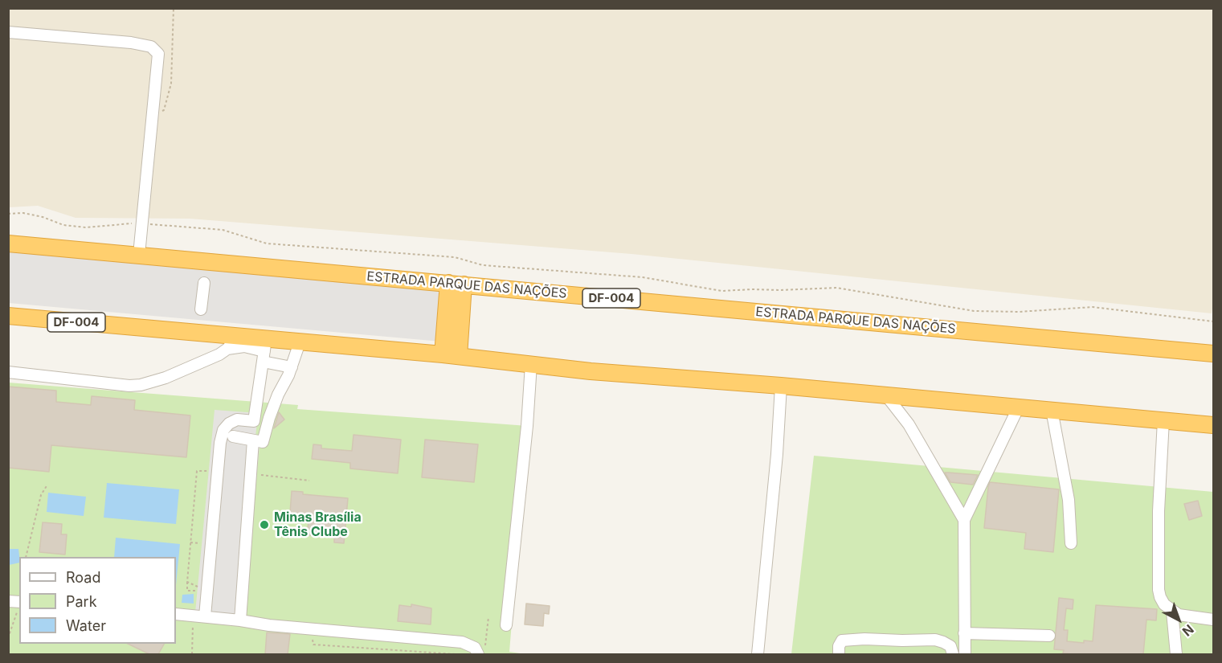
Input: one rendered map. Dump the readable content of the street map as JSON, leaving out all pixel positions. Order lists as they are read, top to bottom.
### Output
{
  "streets": {
    "highway": ["ESTRADA PARQUE DAS NAÇÕES", "DF-004"]
  },
  "places": ["Minas Brasília Tênis Clube"],
  "legend": ["Road", "Park", "Water"],
  "north": "bottom right"
}
